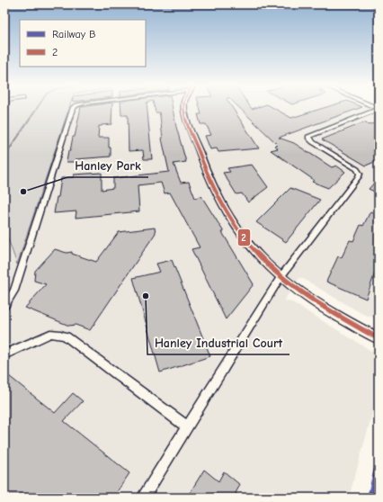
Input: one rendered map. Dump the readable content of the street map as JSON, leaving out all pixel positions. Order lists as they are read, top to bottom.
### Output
{
  "places": ["Hanley Park", "Hanley Industrial Court"],
  "lines": ["transit line 2", "rail line B"],
  "legend": ["Railway B", "2"]
}
